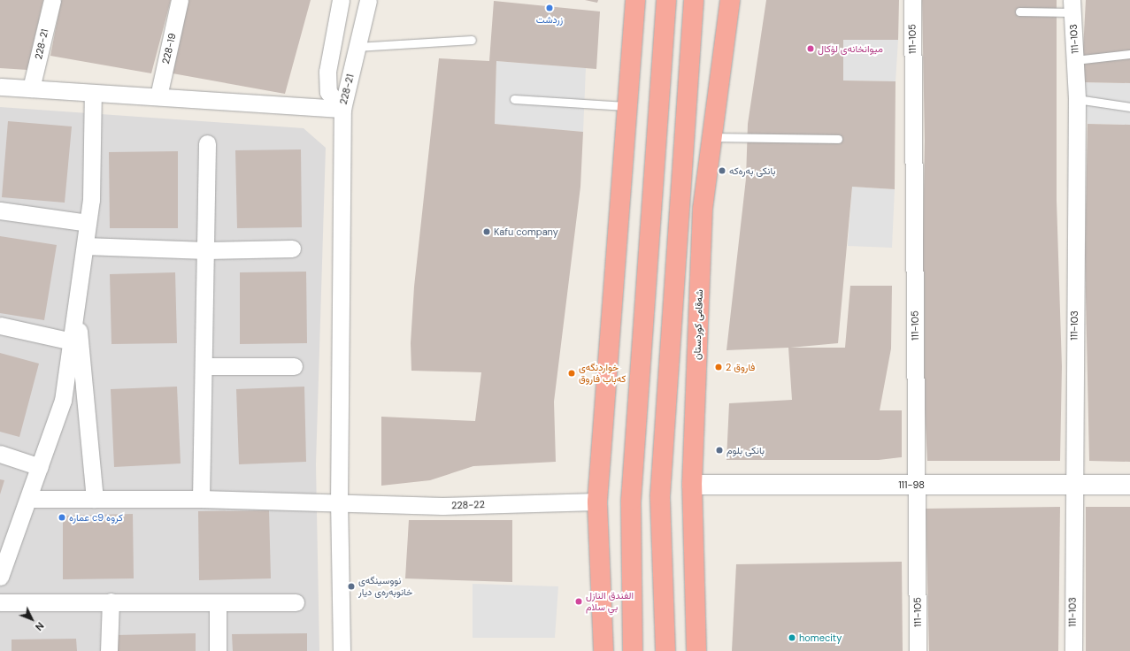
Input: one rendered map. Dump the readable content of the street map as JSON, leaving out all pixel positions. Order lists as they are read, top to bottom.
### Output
{
  "streets": {
    "highway": ["شەقامی کوردستان"],
    "street": [
      "111-105",
      "111-103",
      "228-21",
      "228-19",
      "111-98",
      "228-22"
    ]
  },
  "crossings": [
    ["111-105", "111-98"],
    ["111-103", "111-98"],
    ["شەقامی کوردستان", "111-98"]
  ],
  "places": [
    "زردشت",
    "میوانخانەی لۆکال",
    "بانکی بەرەکە",
    "Kafu company",
    "فاروق 2",
    "خواردنگەی کەباب فاروق",
    "بانکی بلوم",
    "عماره c9 كروه",
    "نووسینگەی خانوبەرەی دیار",
    "الفندق النازل بي سلام",
    "homecity"
  ],
  "north": "bottom right"
}
